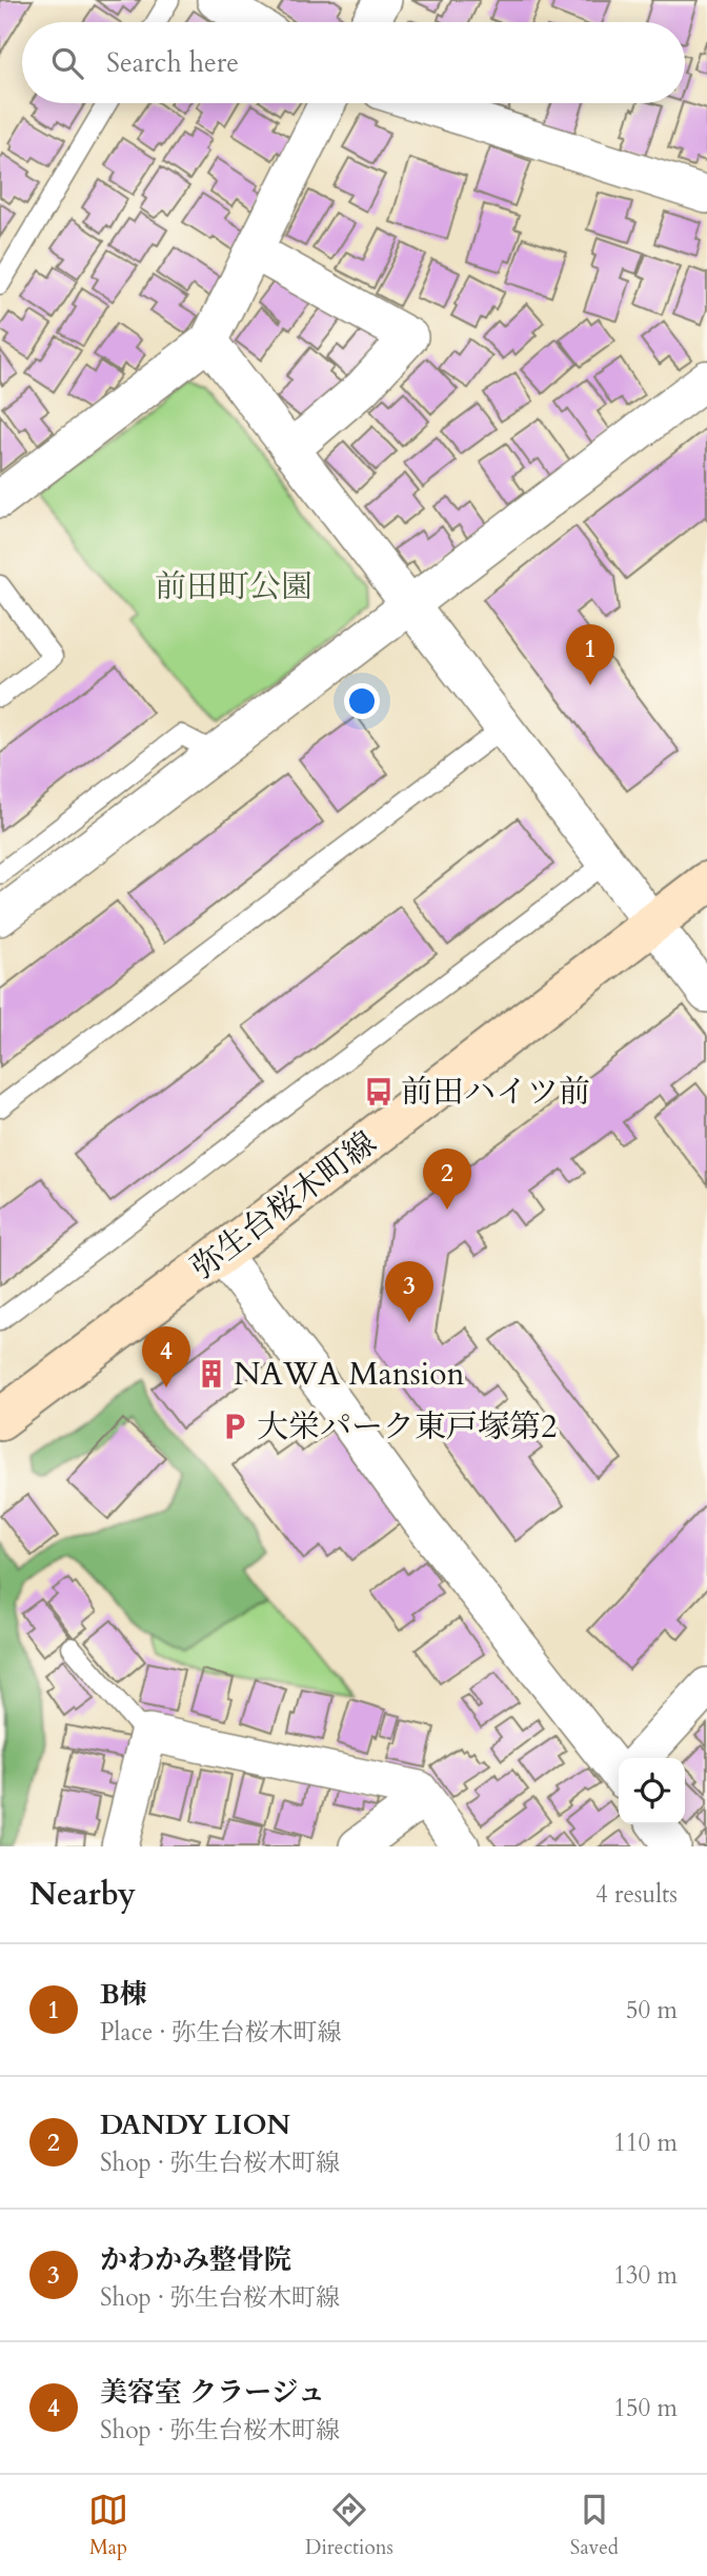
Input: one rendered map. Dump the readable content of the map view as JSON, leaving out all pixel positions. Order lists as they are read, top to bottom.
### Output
{
  "streets": {
    "main road": ["弥生台桜木町線"]
  },
  "parks": ["前田町公園"],
  "places": {
    "bus stop": ["前田ハイツ前"],
    "building": ["NAWA Mansion"],
    "parking": ["大栄パーク東戸塚第2"]
  },
  "page": {
    "search": "Search here",
    "pins": [
      "1",
      "2",
      "3",
      "4"
    ],
    "heading": ["Nearby", "4 results"],
    "list": [
      {
        "mark": "1",
        "name": "B棟",
        "note": "Place · 弥生台桜木町線",
        "value": "50 m"
      },
      {
        "mark": "2",
        "name": "DANDY LION",
        "note": "Shop · 弥生台桜木町線",
        "value": "110 m"
      },
      {
        "mark": "3",
        "name": "かわかみ整骨院",
        "note": "Shop · 弥生台桜木町線",
        "value": "130 m"
      },
      {
        "mark": "4",
        "name": "美容室 クラージュ",
        "note": "Shop · 弥生台桜木町線",
        "value": "150 m"
      }
    ],
    "nav": ["Map", "Directions", "Saved"]
  }
}
